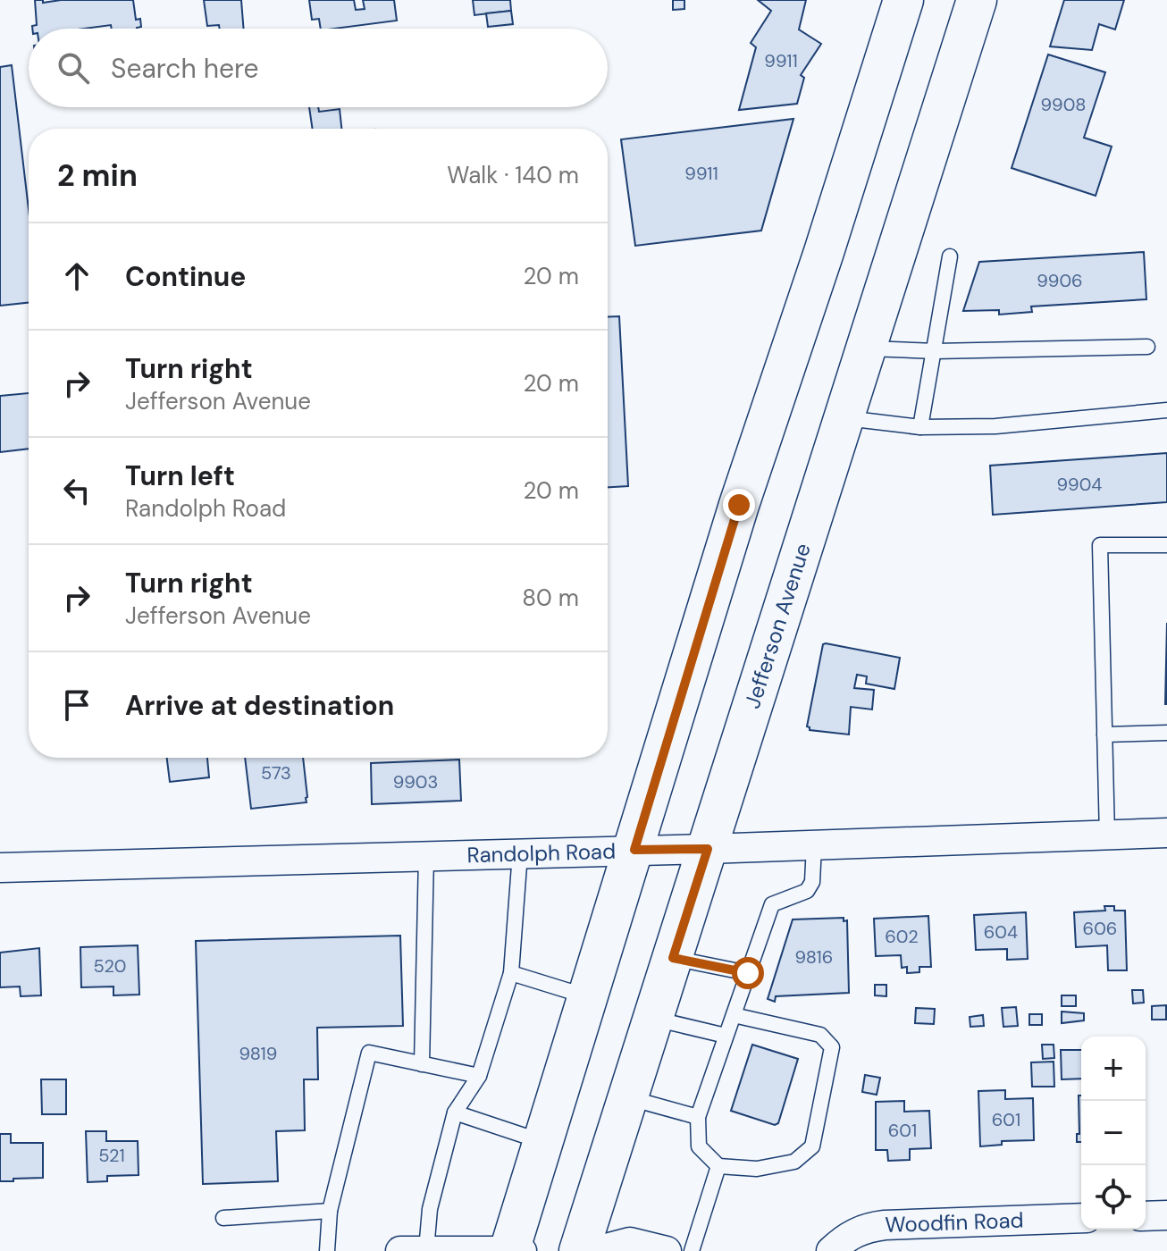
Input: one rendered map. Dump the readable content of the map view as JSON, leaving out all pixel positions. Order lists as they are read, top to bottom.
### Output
{
  "streets": {
    "main road": ["Jefferson Avenue"],
    "street": ["Randolph Road", "Woodfin Road"]
  },
  "crossings": [
    ["Jefferson Avenue", "Randolph Road"]
  ],
  "house_numbers": [
    "9911",
    "9908",
    "9911",
    "9906",
    "9904",
    "573",
    "9903",
    "606",
    "604",
    "602",
    "9816",
    "520",
    "9819",
    "601",
    "601",
    "521"
  ],
  "page": {
    "search": "Search here",
    "heading": ["2 min", "Walk · 140 m"],
    "list": [
      ["Continue", "20 m"],
      ["Turn right", "Jefferson Avenue", "20 m"],
      ["Turn left", "Randolph Road", "20 m"],
      ["Turn right", "Jefferson Avenue", "80 m"],
      "Arrive at destination"
    ],
    "map_buttons": ["+", "−"]
  }
}
